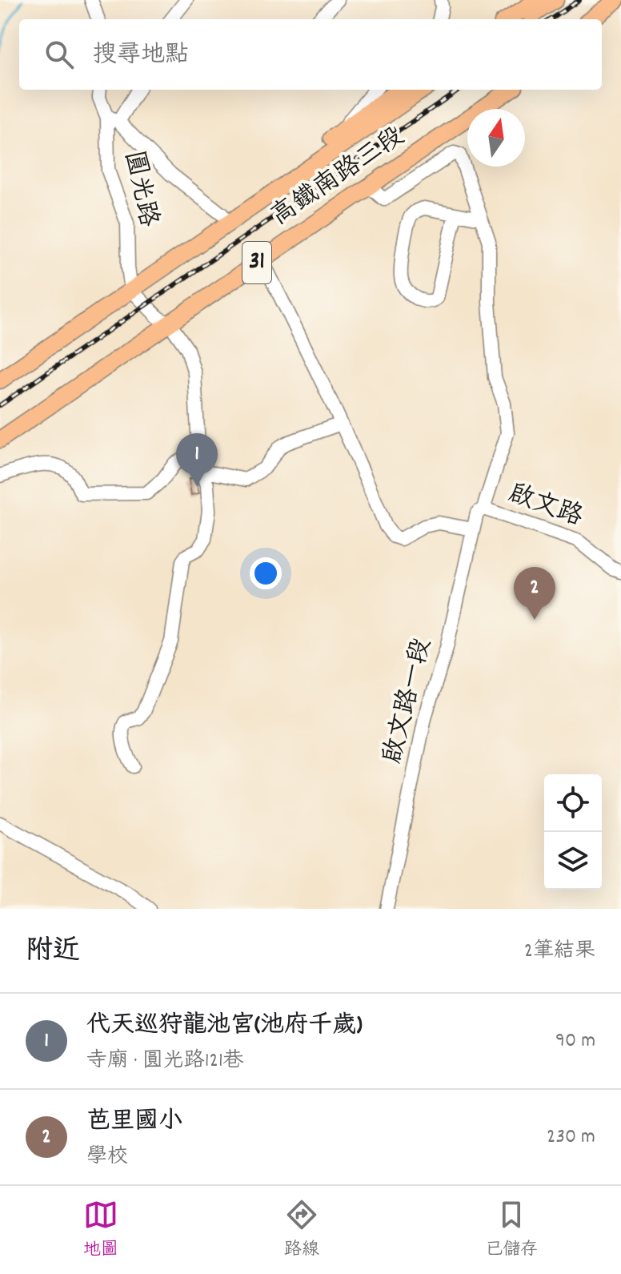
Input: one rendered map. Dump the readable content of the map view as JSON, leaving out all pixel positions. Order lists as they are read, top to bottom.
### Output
{
  "streets": {
    "main road": ["高鐵南路三段", "31"],
    "street": ["圓光路", "啟文路", "啟文路一段"]
  },
  "crossings": [
    ["高鐵南路三段", "圓光路"],
    ["高鐵南路三段", "啟文路一段"],
    ["啟文路", "啟文路一段"]
  ],
  "north": "top",
  "page": {
    "search": "搜尋地點",
    "pins": ["1", "2"],
    "heading": ["附近", "2筆結果"],
    "list": [
      {
        "mark": "1",
        "name": "代天巡狩龍池宮(池府千歲)",
        "note": "寺廟 · 圓光路121巷",
        "value": "90 m"
      },
      {
        "mark": "2",
        "name": "芭里國小",
        "note": "學校",
        "value": "230 m"
      }
    ],
    "nav": ["地圖", "路線", "已儲存"]
  }
}
